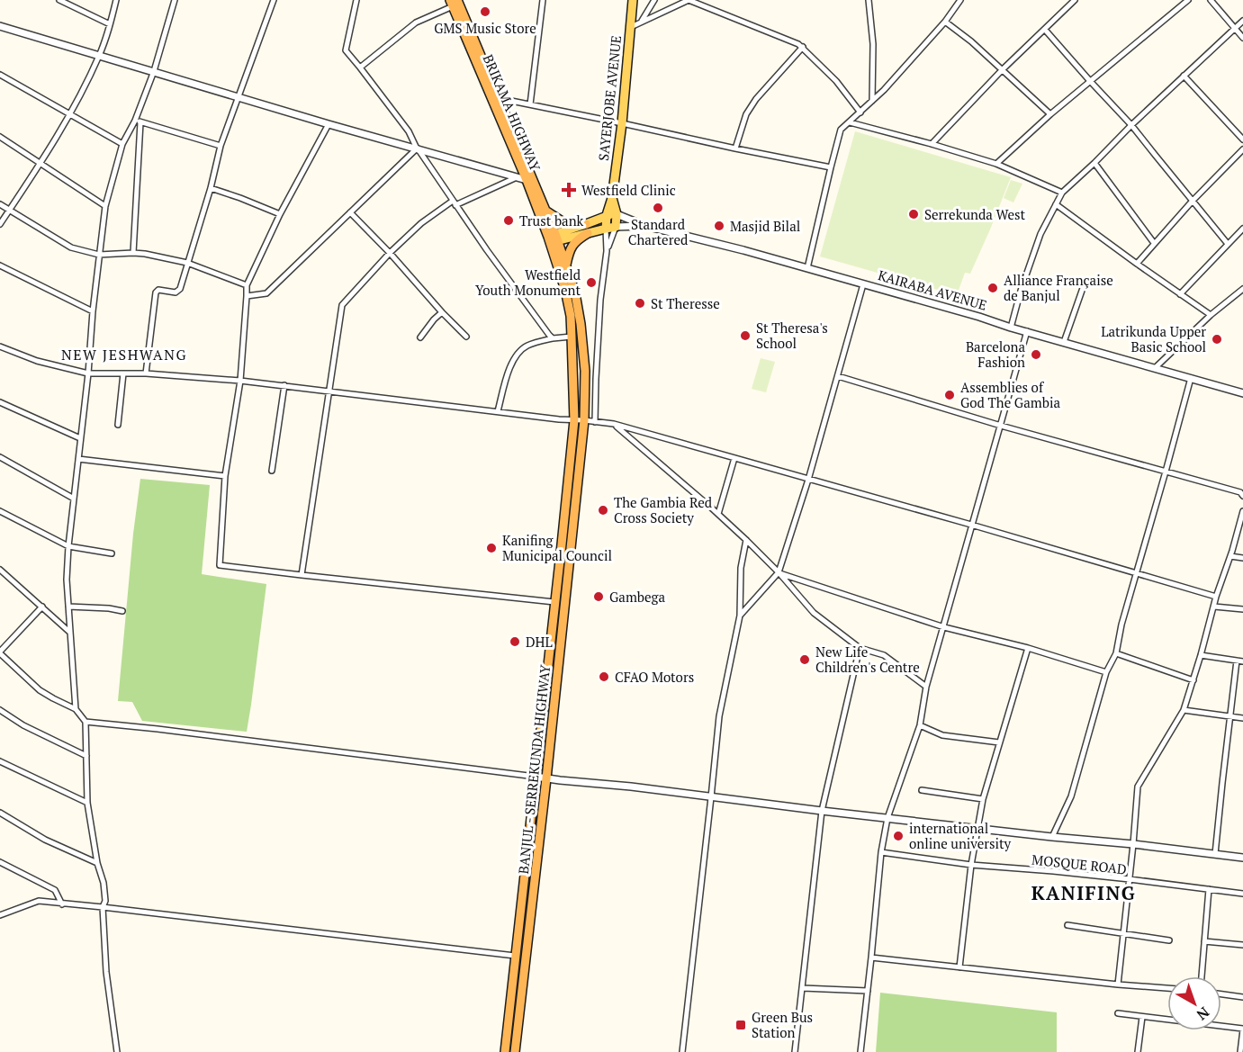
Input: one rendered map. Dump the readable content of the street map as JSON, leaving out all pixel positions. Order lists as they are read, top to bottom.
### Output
{
  "streets": {
    "highway": ["BRIKAMA HIGHWAY", "BANJUL - SERREKUNDA HIGHWAY"],
    "main road": ["SAYERJOBE AVENUE", "KAIRABA AVENUE"],
    "street": ["MOSQUE ROAD"]
  },
  "crossings": [
    ["SAYERJOBE AVENUE", "KAIRABA AVENUE"],
    ["BRIKAMA HIGHWAY", "KAIRABA AVENUE"],
    ["BRIKAMA HIGHWAY", "BANJUL - SERREKUNDA HIGHWAY"],
    ["KAIRABA AVENUE", "BANJUL - SERREKUNDA HIGHWAY"]
  ],
  "districts": ["NEW JESHWANG", "KANIFING"],
  "places": {
    "other": [
      "GMS Music Store",
      "Standard Chartered",
      "Serrekunda West",
      "Trust bank",
      "Masjid Bilal",
      "Westfield Youth Monument",
      "Alliance Française de Banjul",
      "St Theresse",
      "St Theresa's School",
      "Latrikunda Upper Basic School",
      "Barcelona Fashion",
      "Assemblies of God The Gambia",
      "The Gambia Red Cross Society",
      "Kanifing Municipal Council",
      "Gambega",
      "DHL",
      "New Life Children's Centre",
      "CFAO Motors",
      "international online university"
    ],
    "health": ["Westfield Clinic"],
    "transit": ["Green Bus Station"]
  },
  "north": "bottom right"
}
